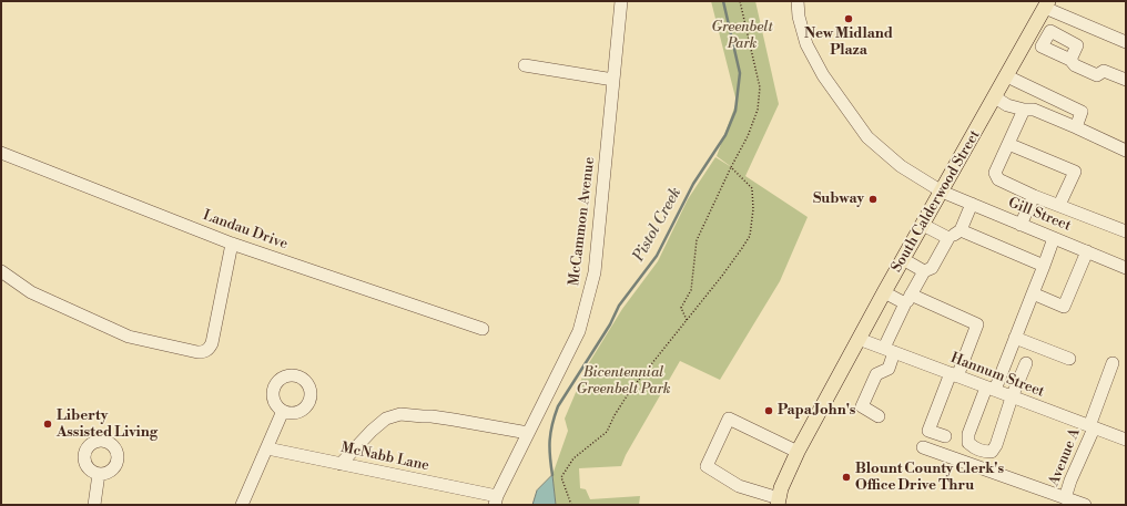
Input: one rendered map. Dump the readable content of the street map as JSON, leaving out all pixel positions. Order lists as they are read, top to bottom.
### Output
{
  "streets": {
    "main road": ["South Calderwood Street"],
    "street": [
      "Gill Street",
      "McCammon Avenue",
      "Landau Drive",
      "Hannum Street",
      "McNabb Lane",
      "Avenue A"
    ]
  },
  "crossings": [
    ["South Calderwood Street", "Gill Street"],
    ["South Calderwood Street", "Hannum Street"],
    ["McCammon Avenue", "McNabb Lane"],
    ["Hannum Street", "Avenue A"]
  ],
  "water": ["Pistol Creek"],
  "parks": ["Greenbelt Park", "Bicentennial Greenbelt Park"],
  "places": [
    "New Midland Plaza",
    "Subway",
    "Papa John's",
    "Liberty Assisted Living",
    "Blount County Clerk's Office Drive Thru"
  ]
}
